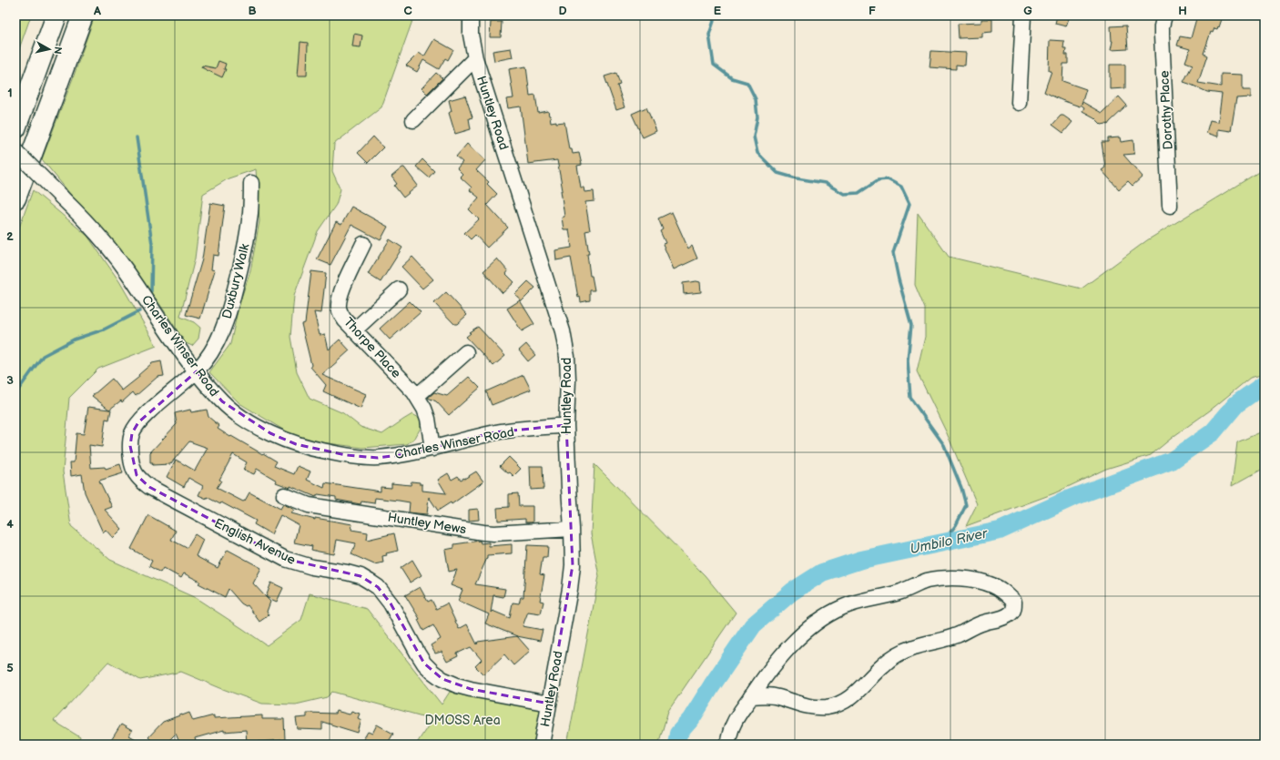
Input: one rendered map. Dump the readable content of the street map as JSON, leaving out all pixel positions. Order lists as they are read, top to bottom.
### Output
{
  "streets": {
    "street": [
      "Dorothy Place",
      "Huntley Road",
      "Duxbury Walk",
      "Charles Winser Road",
      "Thorpe Place",
      "Huntley Mews",
      "English Avenue"
    ]
  },
  "crossings": [
    ["Huntley Road", "Charles Winser Road"],
    ["Huntley Road", "Huntley Mews"],
    ["Huntley Road", "English Avenue"],
    ["Duxbury Walk", "Charles Winser Road"],
    ["Duxbury Walk", "English Avenue"],
    ["Charles Winser Road", "Thorpe Place"],
    ["Charles Winser Road", "English Avenue"]
  ],
  "water": ["Umbilo River"],
  "parks": ["DMOSS Area"],
  "north": "right",
  "grid": {
    "columns": [
      "A",
      "B",
      "C",
      "D",
      "E",
      "F",
      "G",
      "H"
    ],
    "rows": [
      "1",
      "2",
      "3",
      "4",
      "5"
    ]
  }
}
